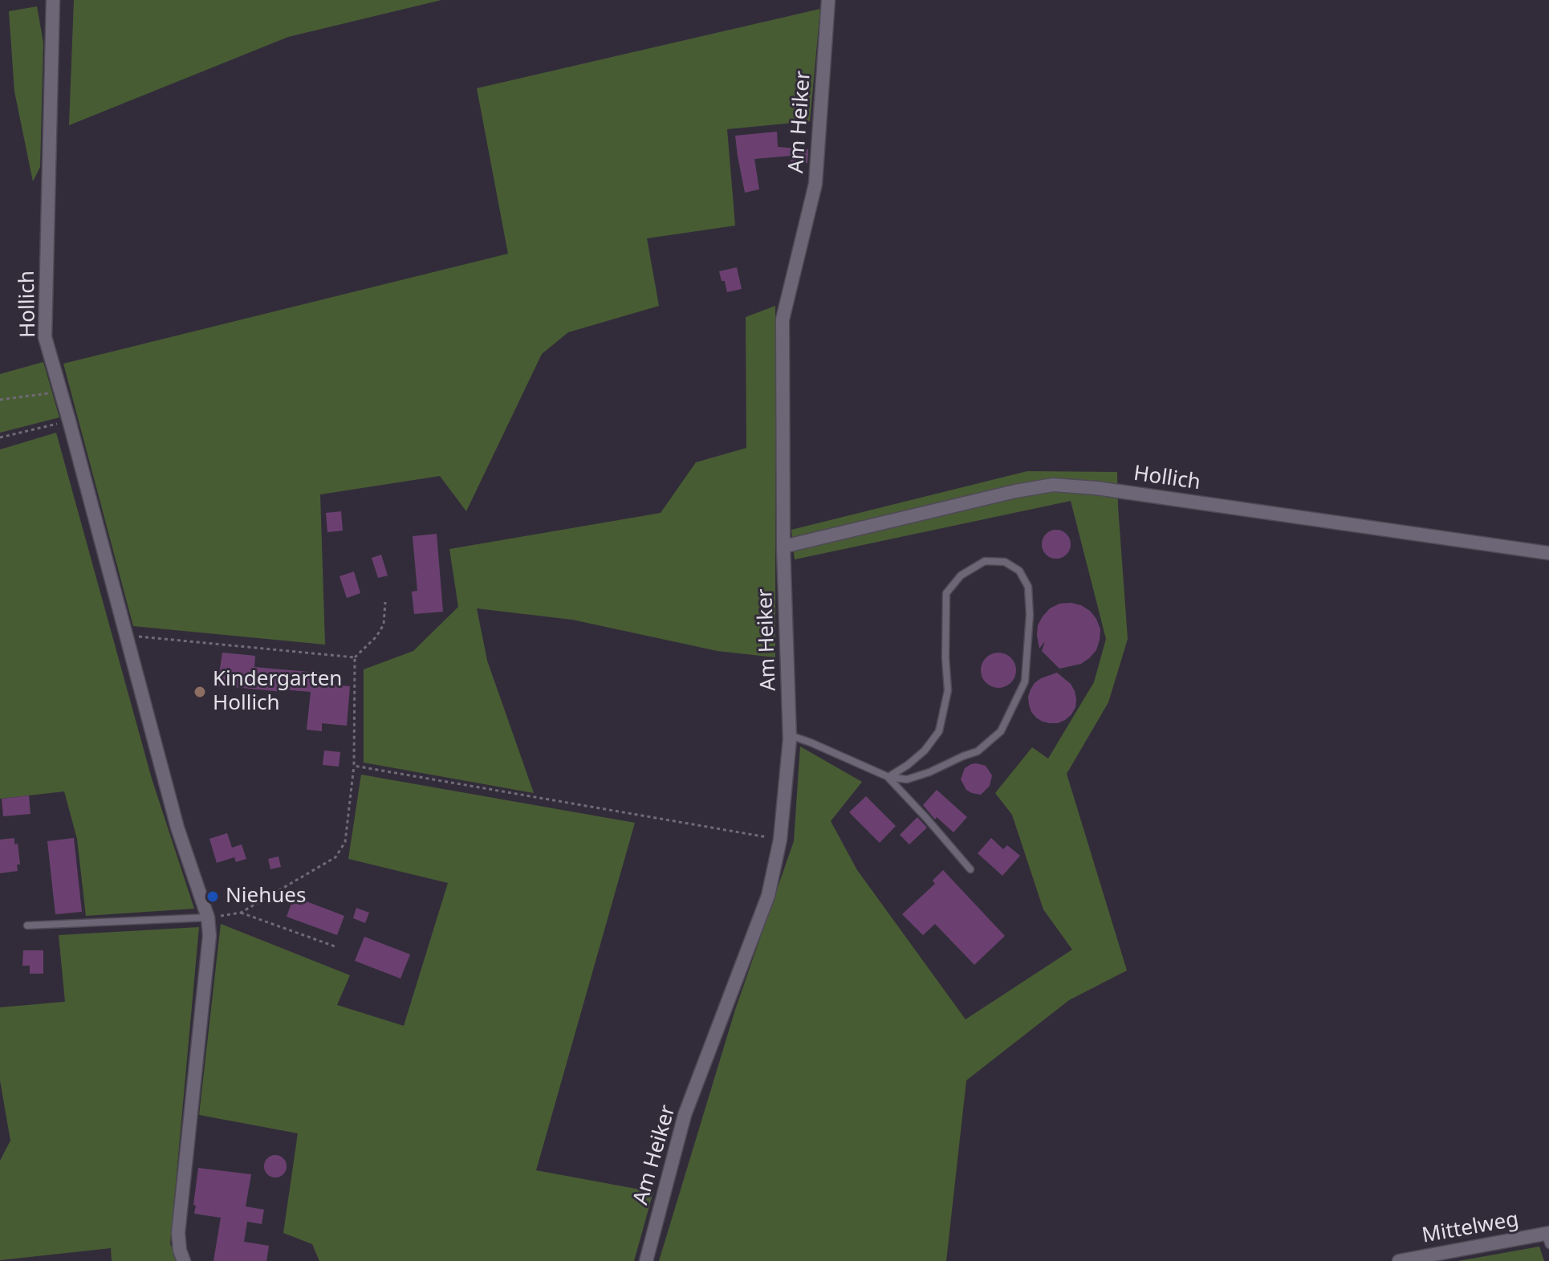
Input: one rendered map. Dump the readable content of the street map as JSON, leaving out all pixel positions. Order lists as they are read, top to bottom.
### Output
{
  "streets": {
    "street": ["Am Heiker", "Hollich", "Mittelweg"]
  },
  "crossings": [
    ["Am Heiker", "Hollich"]
  ],
  "places": ["Kindergarten Hollich", "Niehues"]
}
